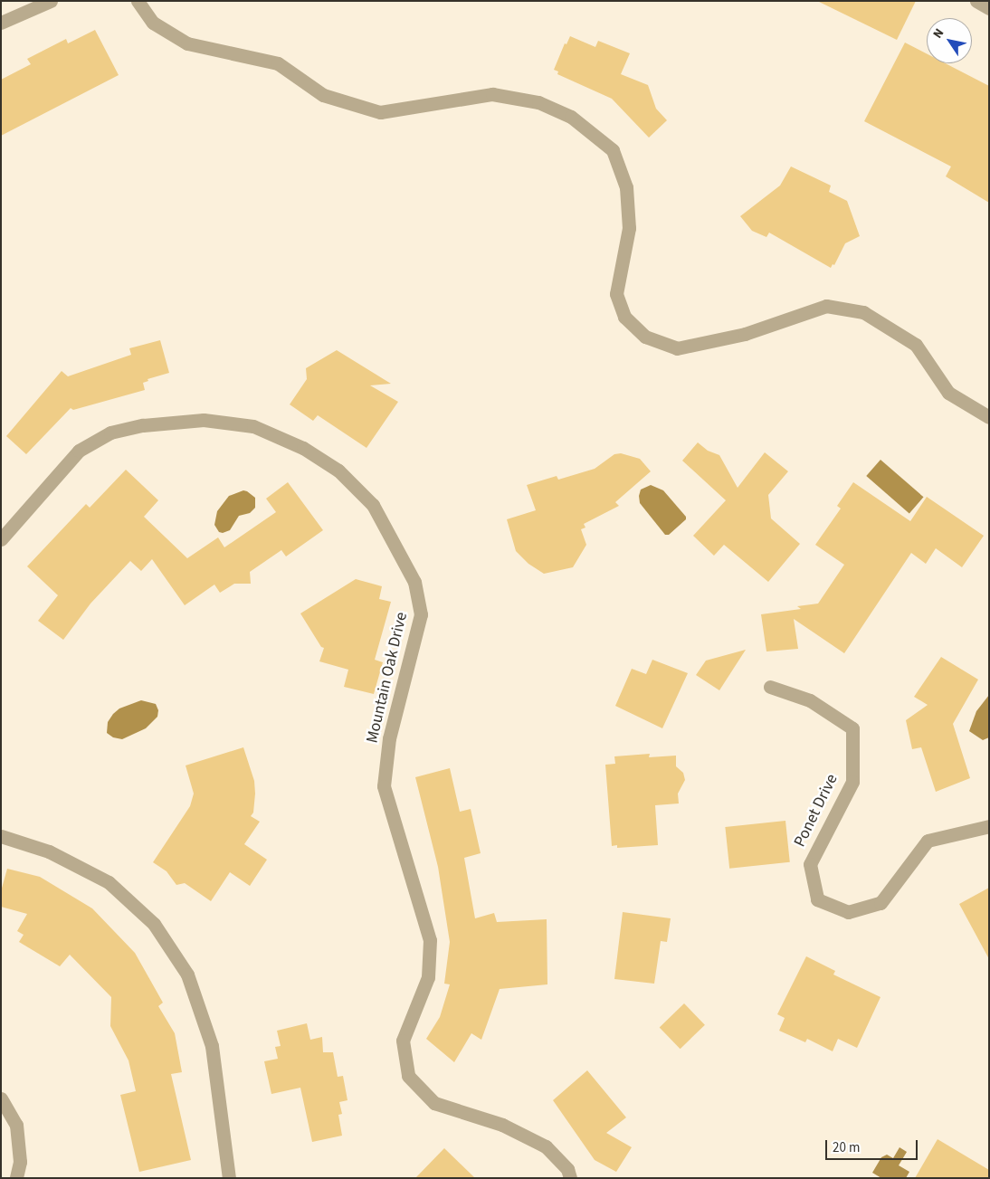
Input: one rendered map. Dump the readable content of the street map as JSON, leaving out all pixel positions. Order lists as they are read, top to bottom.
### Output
{
  "streets": {
    "street": ["Mountain Oak Drive", "Ponet Drive"]
  },
  "scale_bar": "20 m",
  "north": "top left"
}
